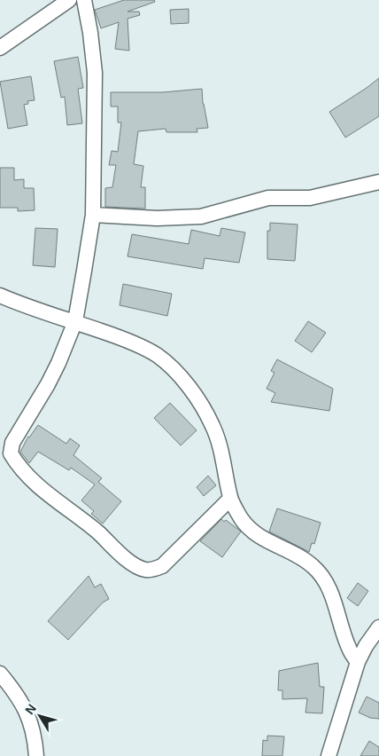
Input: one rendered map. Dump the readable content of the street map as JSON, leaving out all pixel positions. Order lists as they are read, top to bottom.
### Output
{
  "north": "top left"
}
